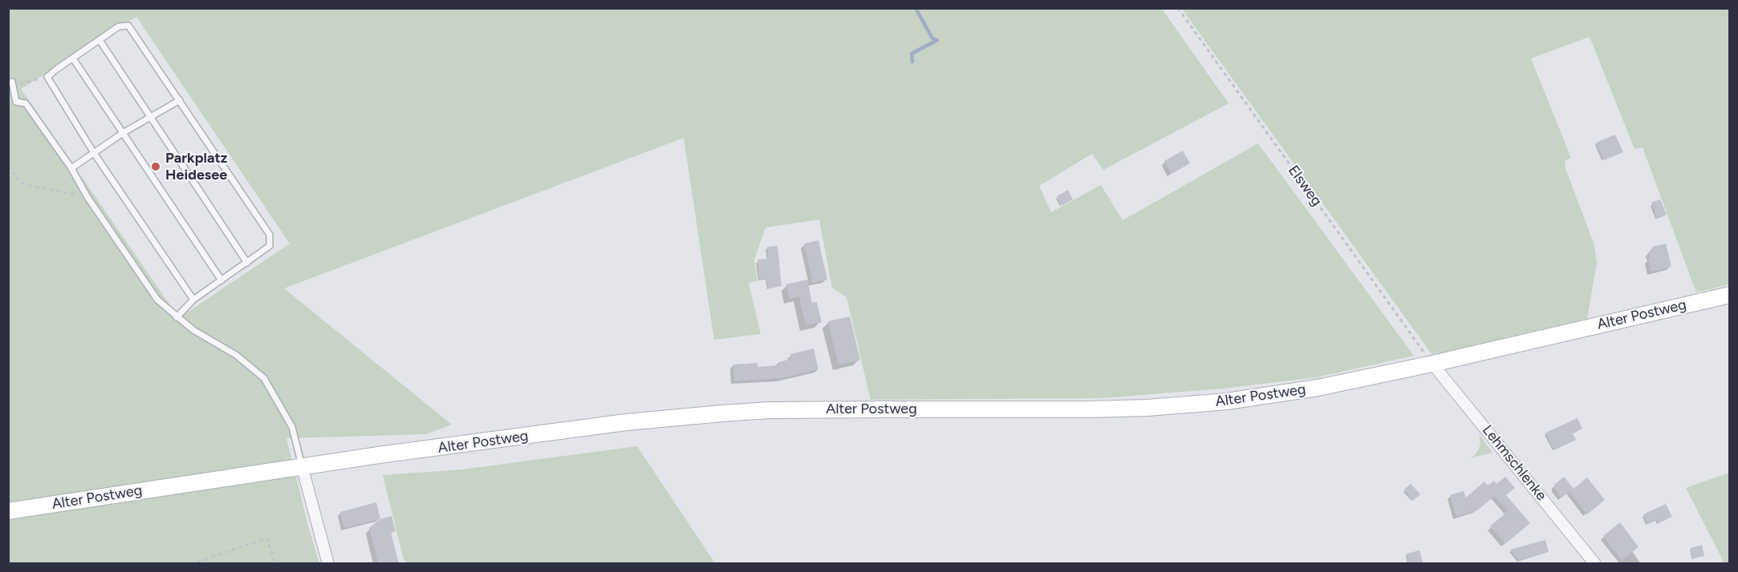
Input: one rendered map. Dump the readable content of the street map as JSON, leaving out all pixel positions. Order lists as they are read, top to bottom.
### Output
{
  "streets": {
    "main road": ["Alter Postweg"],
    "street": ["Lehmschlenke"],
    "path": ["Elsweg"]
  },
  "crossings": [
    ["Elsweg", "Alter Postweg"],
    ["Elsweg", "Lehmschlenke"],
    ["Alter Postweg", "Lehmschlenke"]
  ],
  "places": ["Parkplatz Heidesee"]
}
